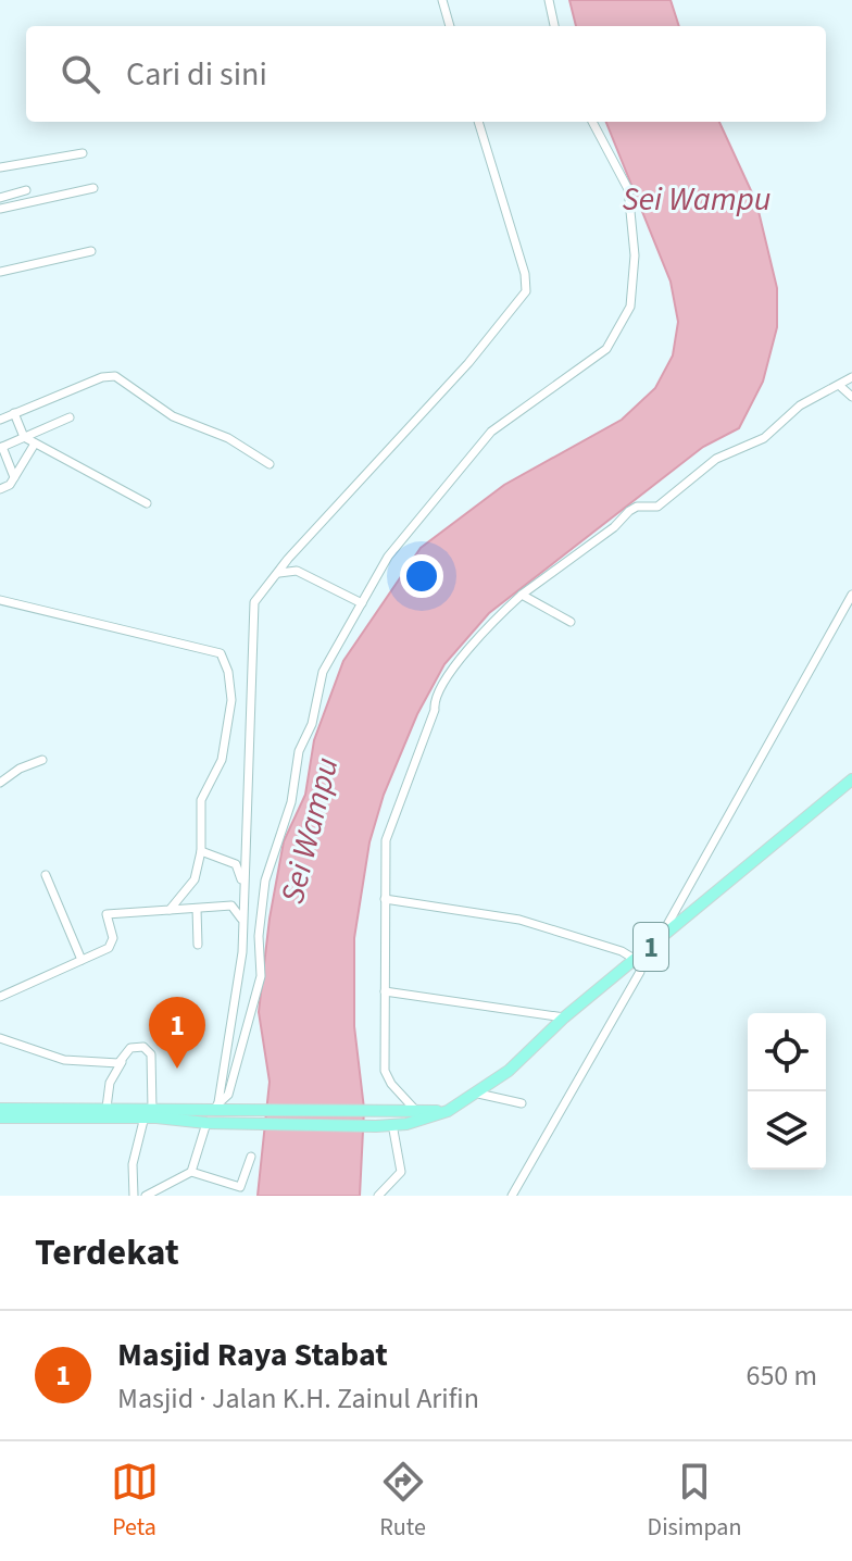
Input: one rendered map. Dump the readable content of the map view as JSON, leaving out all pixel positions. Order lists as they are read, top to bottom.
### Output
{
  "streets": {
    "highway": ["1"]
  },
  "water": ["Sei Wampu"],
  "page": {
    "search": "Cari di sini",
    "pins": "1",
    "heading": "Terdekat",
    "list": [
      {
        "mark": "1",
        "name": "Masjid Raya Stabat",
        "note": "Masjid · Jalan K.H. Zainul Arifin",
        "value": "650 m"
      }
    ],
    "nav": ["Peta", "Rute", "Disimpan"]
  }
}
